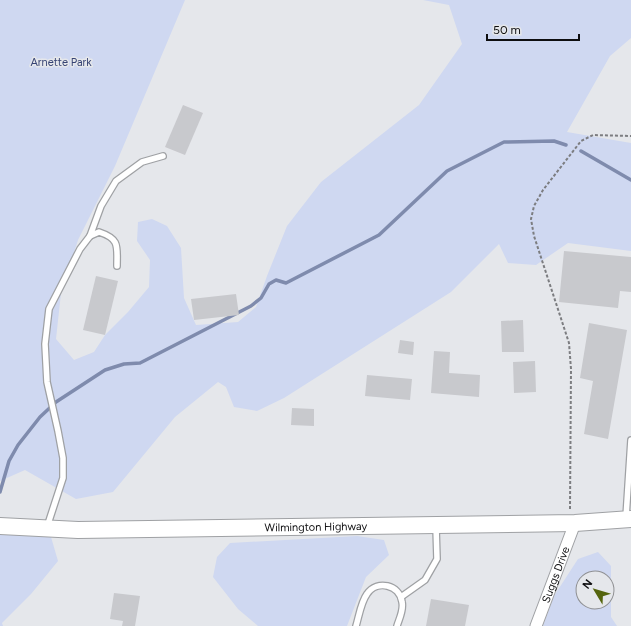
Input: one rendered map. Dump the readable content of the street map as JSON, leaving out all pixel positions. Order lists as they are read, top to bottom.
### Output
{
  "streets": {
    "street": ["Wilmington Highway", "Suggs Drive"]
  },
  "crossings": [
    ["Wilmington Highway", "Suggs Drive"]
  ],
  "parks": ["Arnette Park"],
  "scale_bar": "50 m",
  "north": "top left"
}
